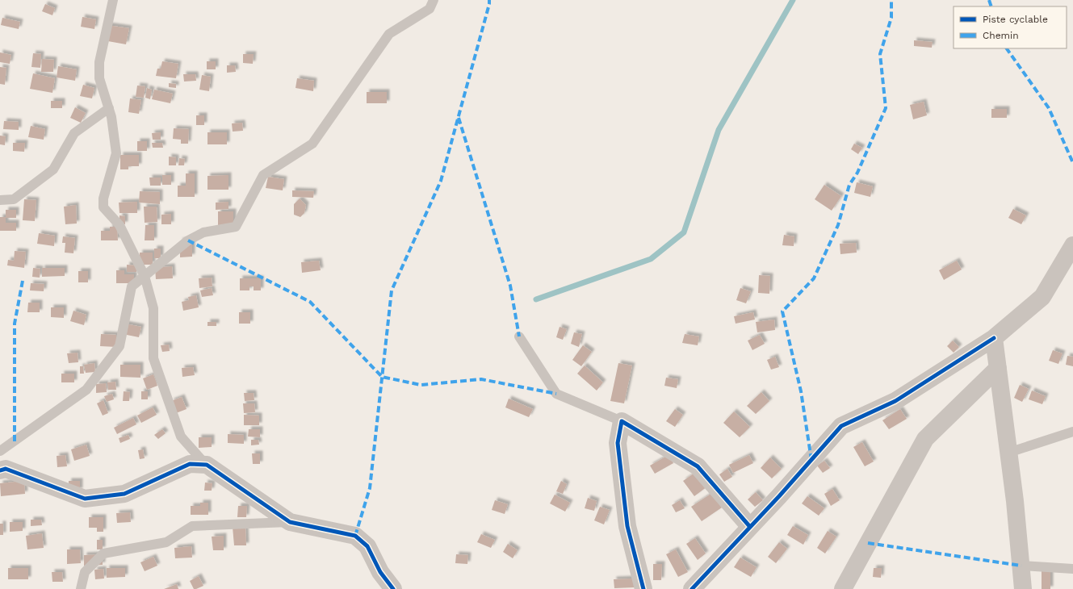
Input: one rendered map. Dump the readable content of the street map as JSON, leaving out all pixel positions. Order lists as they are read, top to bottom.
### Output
{
  "legend": ["Piste cyclable", "Chemin"]
}
